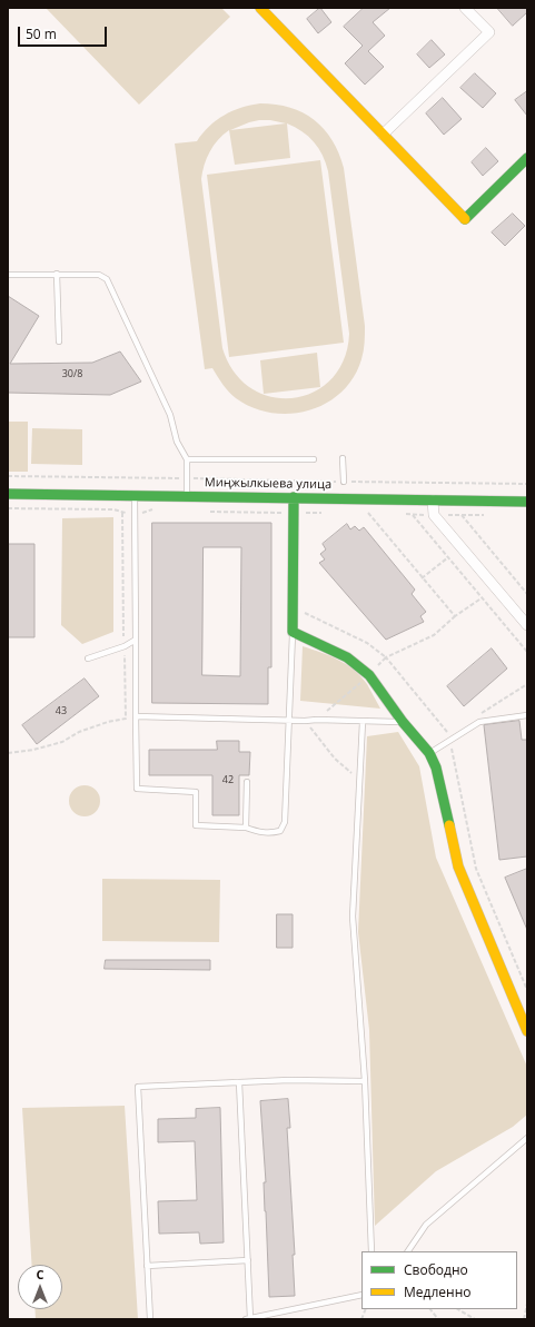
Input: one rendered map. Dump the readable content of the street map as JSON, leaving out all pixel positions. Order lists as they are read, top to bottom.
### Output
{
  "streets": {
    "street": ["Миңжылкыева улица"]
  },
  "house_numbers": ["30/8", "43", "42"],
  "legend": ["Свободно", "Медленно"],
  "scale_bar": "50 m",
  "north": "top"
}
